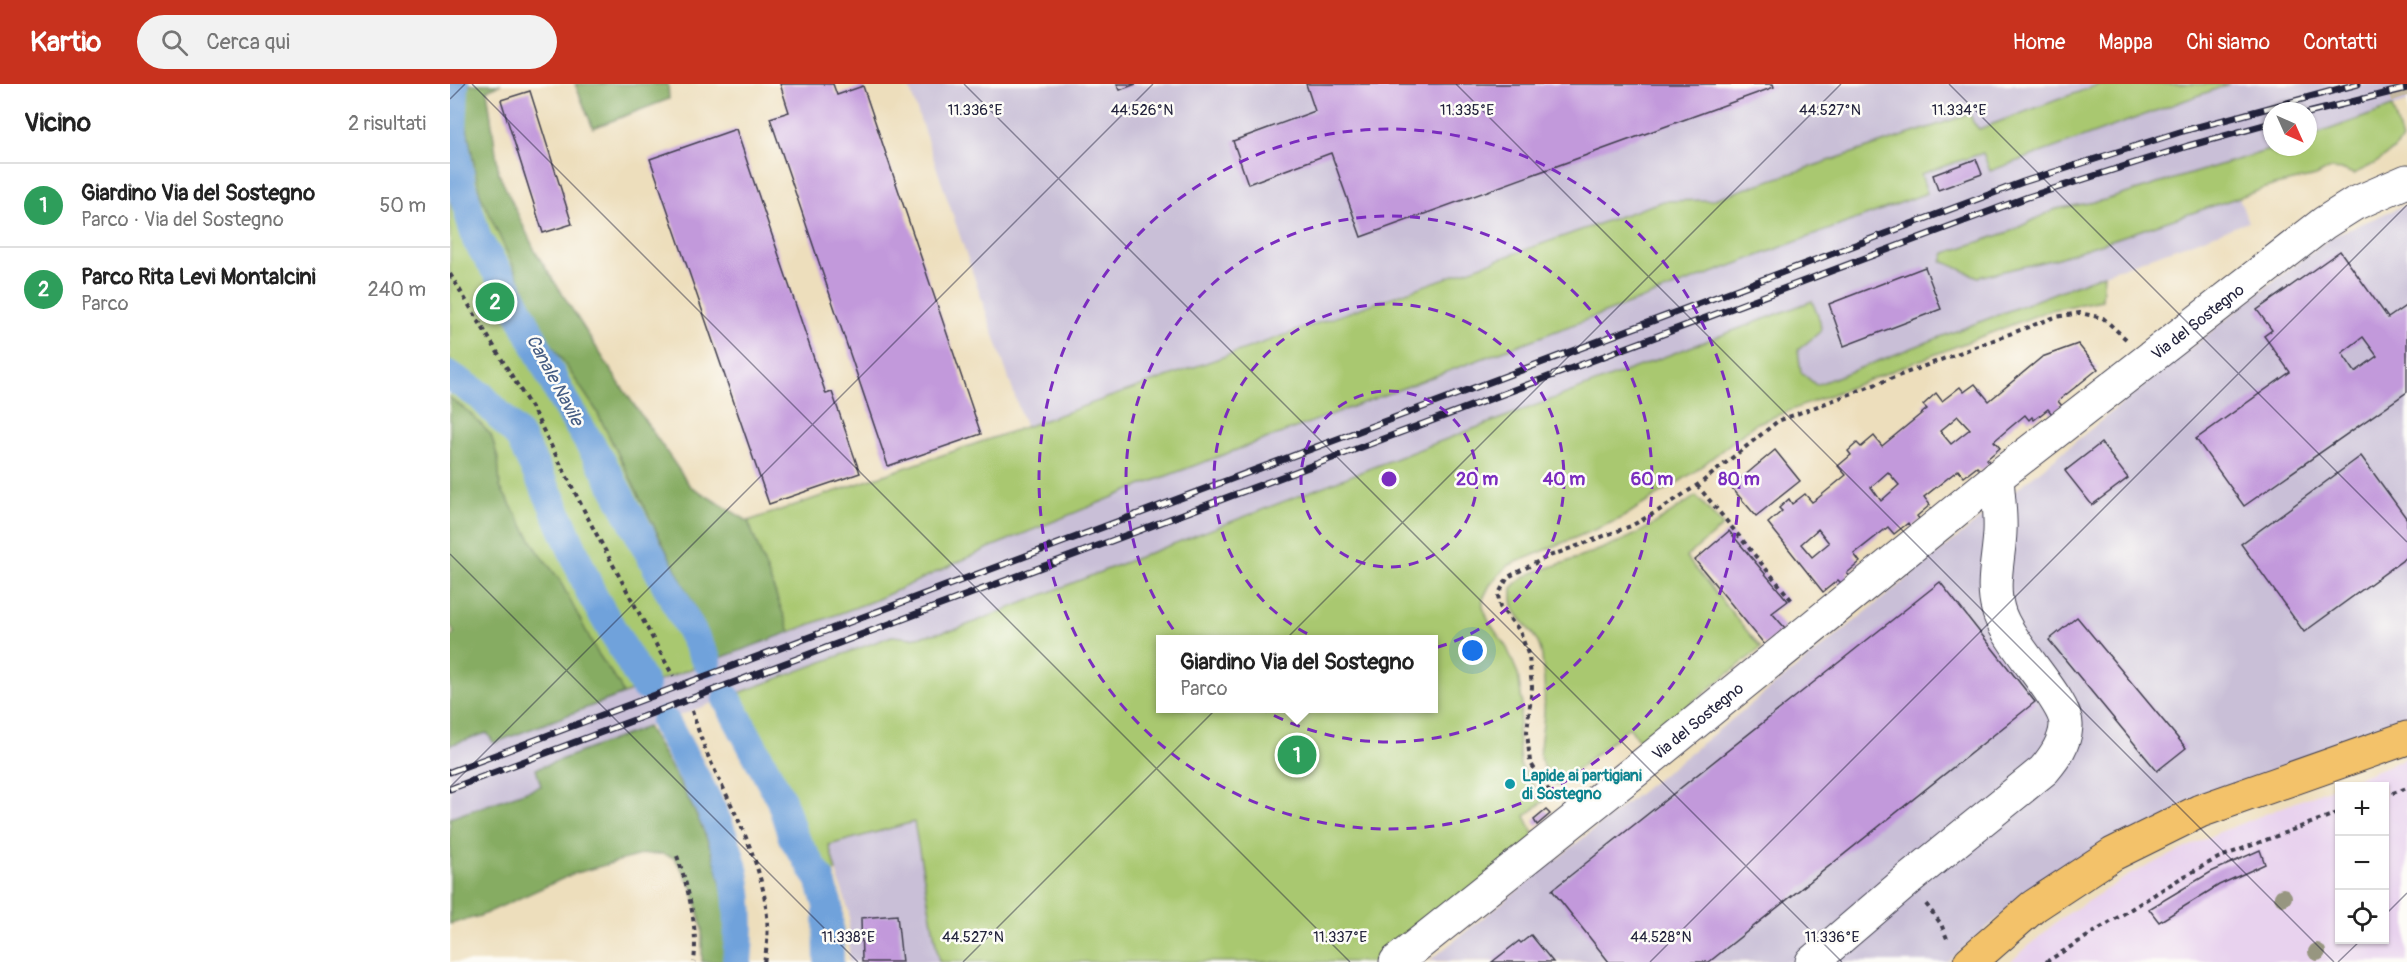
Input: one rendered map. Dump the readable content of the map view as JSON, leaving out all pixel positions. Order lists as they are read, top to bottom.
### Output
{
  "streets": {
    "street": ["Via del Sostegno"]
  },
  "water": ["Canale Navile"],
  "places": ["Lapide ai partigiani di Sostegno"],
  "north": "bottom right",
  "page": {
    "header": "Kartio",
    "search": "Cerca qui",
    "nav": [
      "Home",
      "Mappa",
      "Chi siamo",
      "Contatti"
    ],
    "heading": ["Vicino", "2 risultati"],
    "list": [
      {
        "mark": "1",
        "name": "Giardino Via del Sostegno",
        "note": "Parco · Via del Sostegno",
        "value": "50 m"
      },
      {
        "mark": "2",
        "name": "Parco Rita Levi Montalcini",
        "note": "Parco",
        "value": "240 m"
      }
    ],
    "pins": ["2", "1"],
    "popup": ["Giardino Via del Sostegno", "Parco"],
    "map_buttons": ["+", "−"]
  },
  "coordinates": [
    "11.336°E",
    "44.526°N",
    "11.335°E",
    "44.527°N",
    "11.334°E",
    "44.528°N",
    "11.338°E",
    "11.337°E"
  ],
  "rings": [
    "20 m",
    "40 m",
    "60 m",
    "80 m"
  ]
}
